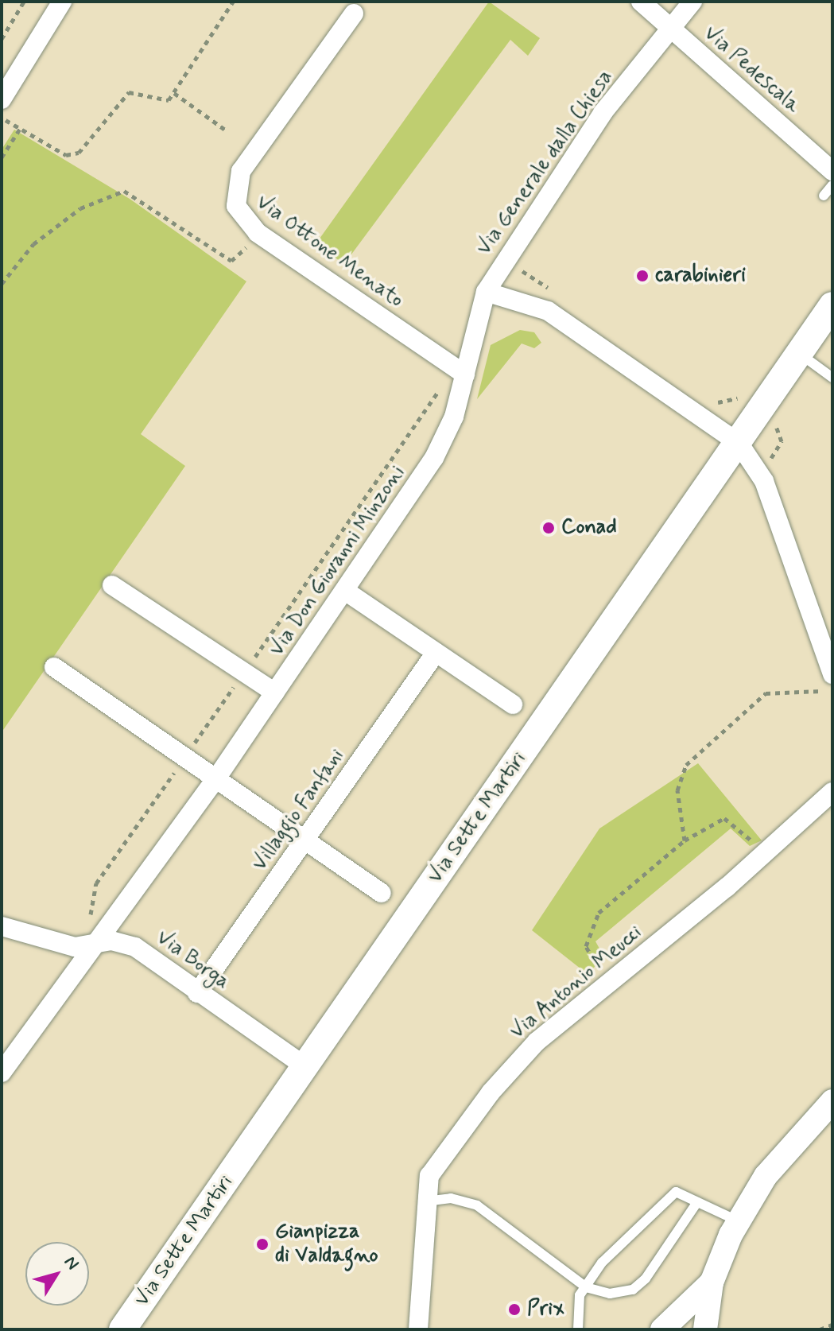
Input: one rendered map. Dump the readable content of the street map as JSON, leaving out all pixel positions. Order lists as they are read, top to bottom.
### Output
{
  "streets": {
    "main road": ["Via Sette Martiri"],
    "street": [
      "Via Pedescala",
      "Via Generale dalla Chiesa",
      "Via Ottone Menato",
      "Via Don Giovanni Minzoni",
      "Villaggio Fanfani",
      "Via Borga",
      "Via Antonio Meucci"
    ]
  },
  "crossings": [
    ["Via Pedescala", "Via Generale dalla Chiesa"],
    ["Via Generale dalla Chiesa", "Via Don Giovanni Minzoni"],
    ["Via Ottone Menato", "Via Don Giovanni Minzoni"],
    ["Via Don Giovanni Minzoni", "Via Borga"],
    ["Villaggio Fanfani", "Via Borga"],
    ["Via Sette Martiri", "Via Borga"]
  ],
  "places": [
    "carabinieri",
    "Conad",
    "Gianpizza di Valdagno",
    "Prix"
  ],
  "north": "top right"
}
